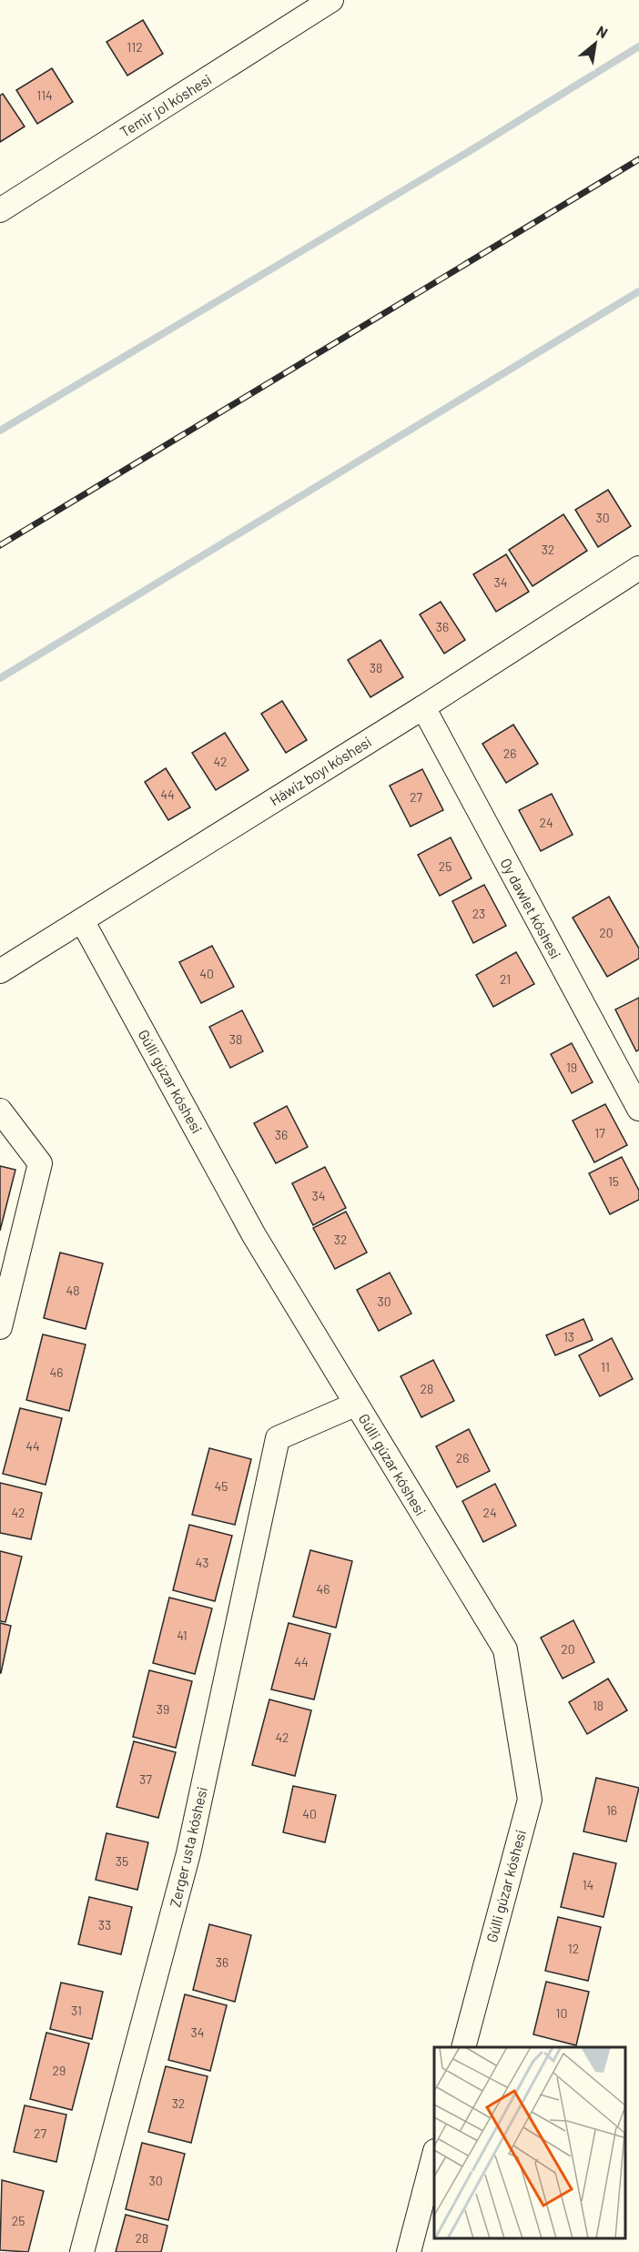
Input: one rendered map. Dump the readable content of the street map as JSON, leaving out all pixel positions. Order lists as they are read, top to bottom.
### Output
{
  "streets": {
    "street": [
      "Temir jol kóshesi",
      "Háwiz boyı kóshesi",
      "Oy dawlet kóshesi",
      "Gúlli gúzar kóshesi",
      "Zerger usta kóshesi"
    ]
  },
  "crossings": [
    ["Háwiz boyı kóshesi", "Oy dawlet kóshesi"],
    ["Háwiz boyı kóshesi", "Gúlli gúzar kóshesi"],
    ["Gúlli gúzar kóshesi", "Zerger usta kóshesi"]
  ],
  "house_numbers": [
    "112",
    "114",
    "30",
    "32",
    "34",
    "36",
    "38",
    "26",
    "42",
    "44",
    "27",
    "24",
    "25",
    "23",
    "20",
    "40",
    "21",
    "38",
    "19",
    "17",
    "36",
    "15",
    "34",
    "32",
    "48",
    "30",
    "13",
    "11",
    "46",
    "28",
    "44",
    "26",
    "45",
    "42",
    "24",
    "43",
    "46",
    "41",
    "20",
    "44",
    "18",
    "39",
    "42",
    "37",
    "16",
    "40",
    "35",
    "14",
    "33",
    "12",
    "36",
    "31",
    "10",
    "34",
    "29",
    "32",
    "27",
    "30",
    "25",
    "28"
  ],
  "north": "top right"
}
